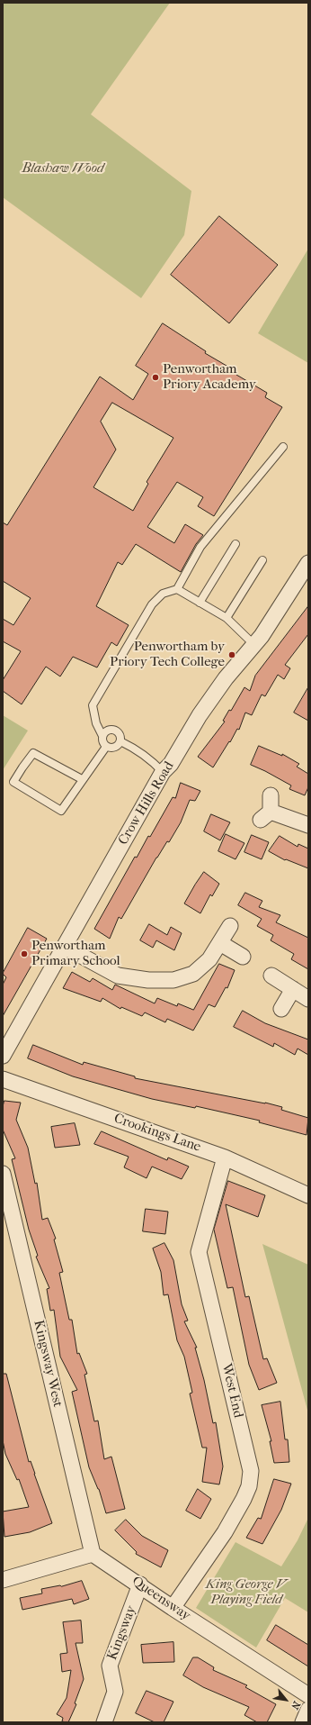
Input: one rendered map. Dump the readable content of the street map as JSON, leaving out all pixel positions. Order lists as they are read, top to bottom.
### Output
{
  "streets": {
    "street": [
      "Crow Hills Road",
      "Crookings Lane",
      "Kingsway West",
      "West End",
      "Queensway",
      "Kingsway"
    ]
  },
  "crossings": [
    ["Crookings Lane", "West End"],
    ["Kingsway West", "Queensway"],
    ["West End", "Queensway"],
    ["Queensway", "Kingsway"]
  ],
  "parks": ["Blashaw Wood", "King George V Playing Field"],
  "places": ["Penwortham Priory Academy", "Penwortham by Priory Tech College", "Penwortham Primary School"],
  "north": "bottom right"
}
